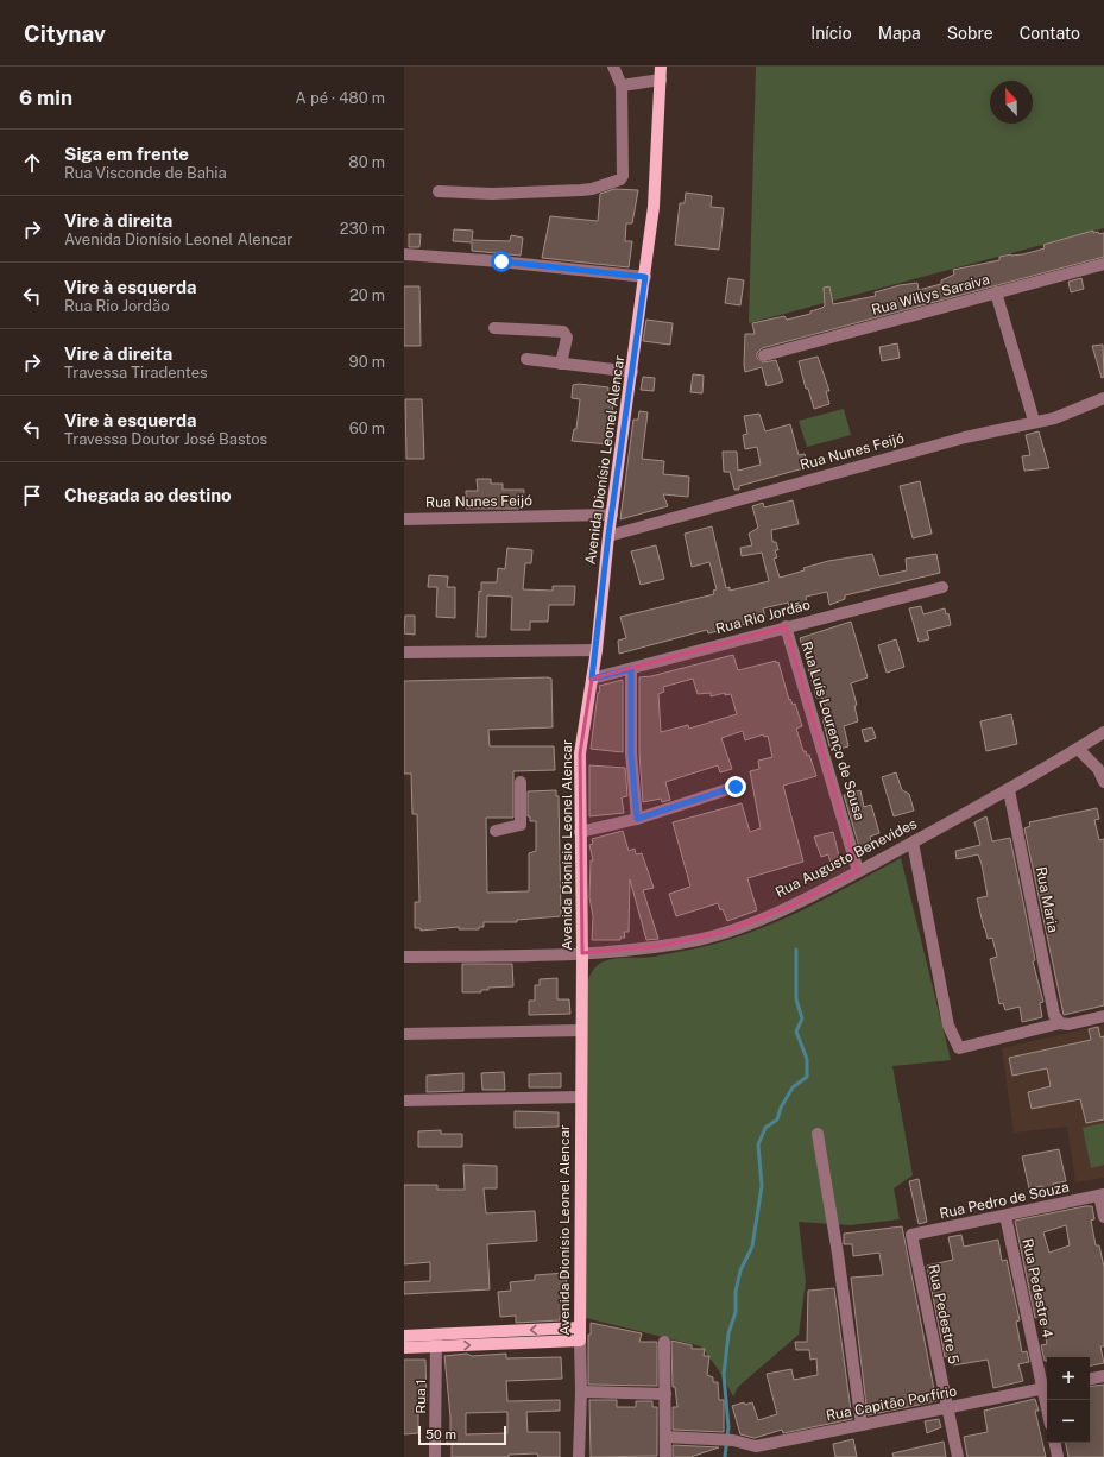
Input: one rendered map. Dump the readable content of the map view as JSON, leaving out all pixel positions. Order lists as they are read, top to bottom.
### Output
{
  "streets": {
    "main road": ["Avenida Dionísio Leonel Alencar"],
    "street": [
      "Rua Willys Saraiva",
      "Rua Nunes Feijó",
      "Rua Rio Jordão",
      "Rua Luís Lourenço de Sousa",
      "Rua Augusto Benevides",
      "Rua Maria",
      "Rua Pedro de Souza",
      "Rua Pedestre 4",
      "Rua Pedestre 5",
      "Rua 1",
      "Rua Capitão Porfírio"
    ]
  },
  "crossings": [
    ["Rua Nunes Feijó", "Avenida Dionísio Leonel Alencar"],
    ["Avenida Dionísio Leonel Alencar", "Rua Rio Jordão"],
    ["Avenida Dionísio Leonel Alencar", "Rua Augusto Benevides"],
    ["Rua Rio Jordão", "Rua Luís Lourenço de Sousa"],
    ["Rua Luís Lourenço de Sousa", "Rua Augusto Benevides"],
    ["Rua Augusto Benevides", "Rua Maria"],
    ["Rua Pedro de Souza", "Rua Pedestre 4"],
    ["Rua Pedro de Souza", "Rua Pedestre 5"],
    ["Rua Pedestre 4", "Rua Capitão Porfírio"],
    ["Rua Pedestre 5", "Rua Capitão Porfírio"]
  ],
  "scale_bar": "50 m",
  "north": "top",
  "page": {
    "header": "Citynav",
    "nav": [
      "Início",
      "Mapa",
      "Sobre",
      "Contato"
    ],
    "heading": ["6 min", "A pé · 480 m"],
    "list": [
      ["Siga em frente", "Rua Visconde de Bahia", "80 m"],
      ["Vire à direita", "Avenida Dionísio Leonel Alencar", "230 m"],
      ["Vire à esquerda", "Rua Rio Jordão", "20 m"],
      ["Vire à direita", "Travessa Tiradentes", "90 m"],
      ["Vire à esquerda", "Travessa Doutor José Bastos", "60 m"],
      "Chegada ao destino"
    ],
    "map_buttons": ["+", "−"],
    "scale": "50 m"
  }
}
